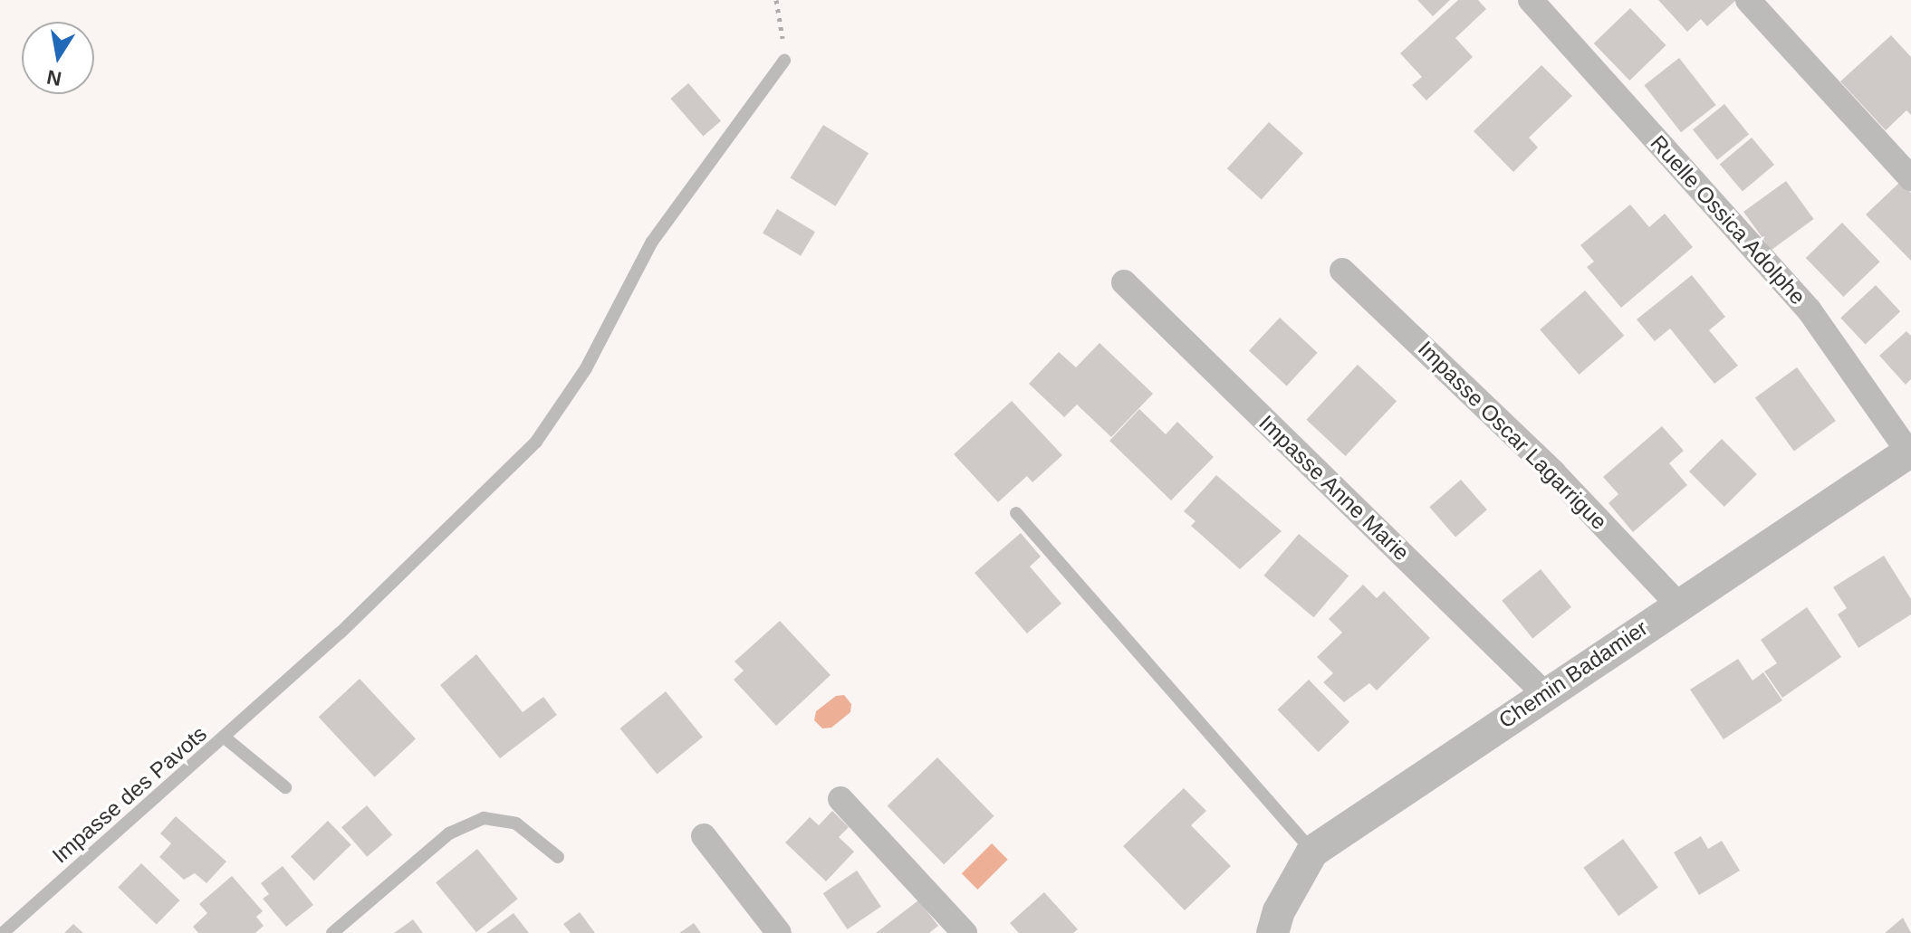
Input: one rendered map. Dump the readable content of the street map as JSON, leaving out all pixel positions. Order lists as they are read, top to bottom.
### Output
{
  "streets": {
    "street": [
      "Ruelle Ossica Adolphe",
      "Impasse Oscar Lagarrigue",
      "Impasse Anne Marie",
      "Chemin Badamier"
    ],
    "lane": ["Impasse des Pavots"]
  },
  "crossings": [
    ["Ruelle Ossica Adolphe", "Chemin Badamier"],
    ["Impasse Oscar Lagarrigue", "Chemin Badamier"],
    ["Impasse Anne Marie", "Chemin Badamier"]
  ],
  "north": "bottom"
}
